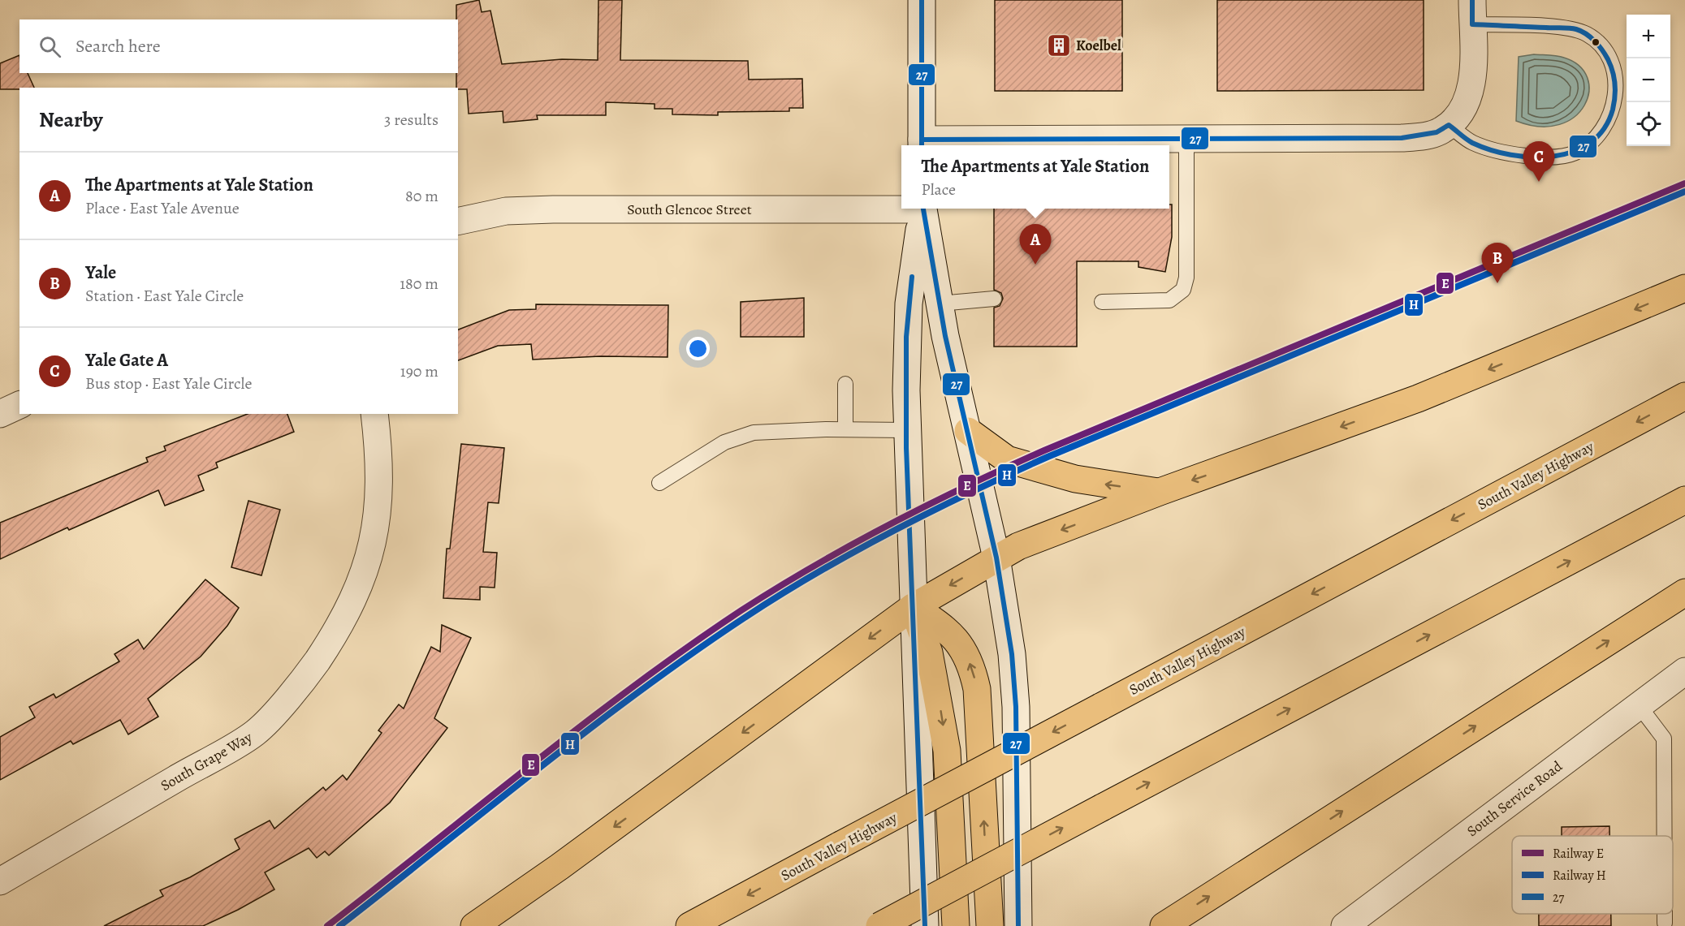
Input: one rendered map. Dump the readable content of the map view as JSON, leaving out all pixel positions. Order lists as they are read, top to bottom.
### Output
{
  "streets": {
    "highway": ["South Valley Highway"],
    "street": ["South Glencoe Street", "South Grape Way", "South Service Road"]
  },
  "places": {
    "building": ["Koelbel"]
  },
  "lines": ["transit line 27", "rail line E", "rail line H"],
  "legend": ["Railway E", "Railway H", "27"],
  "page": {
    "map_buttons": ["+", "−"],
    "search": "Search here",
    "heading": ["Nearby", "3 results"],
    "pins": ["C", "A", "B"],
    "popup": ["The Apartments at Yale Station", "Place"],
    "list": [
      {
        "mark": "A",
        "name": "The Apartments at Yale Station",
        "note": "Place · East Yale Avenue",
        "value": "80 m"
      },
      {
        "mark": "B",
        "name": "Yale",
        "note": "Station · East Yale Circle",
        "value": "180 m"
      },
      {
        "mark": "C",
        "name": "Yale Gate A",
        "note": "Bus stop · East Yale Circle",
        "value": "190 m"
      }
    ]
  }
}
